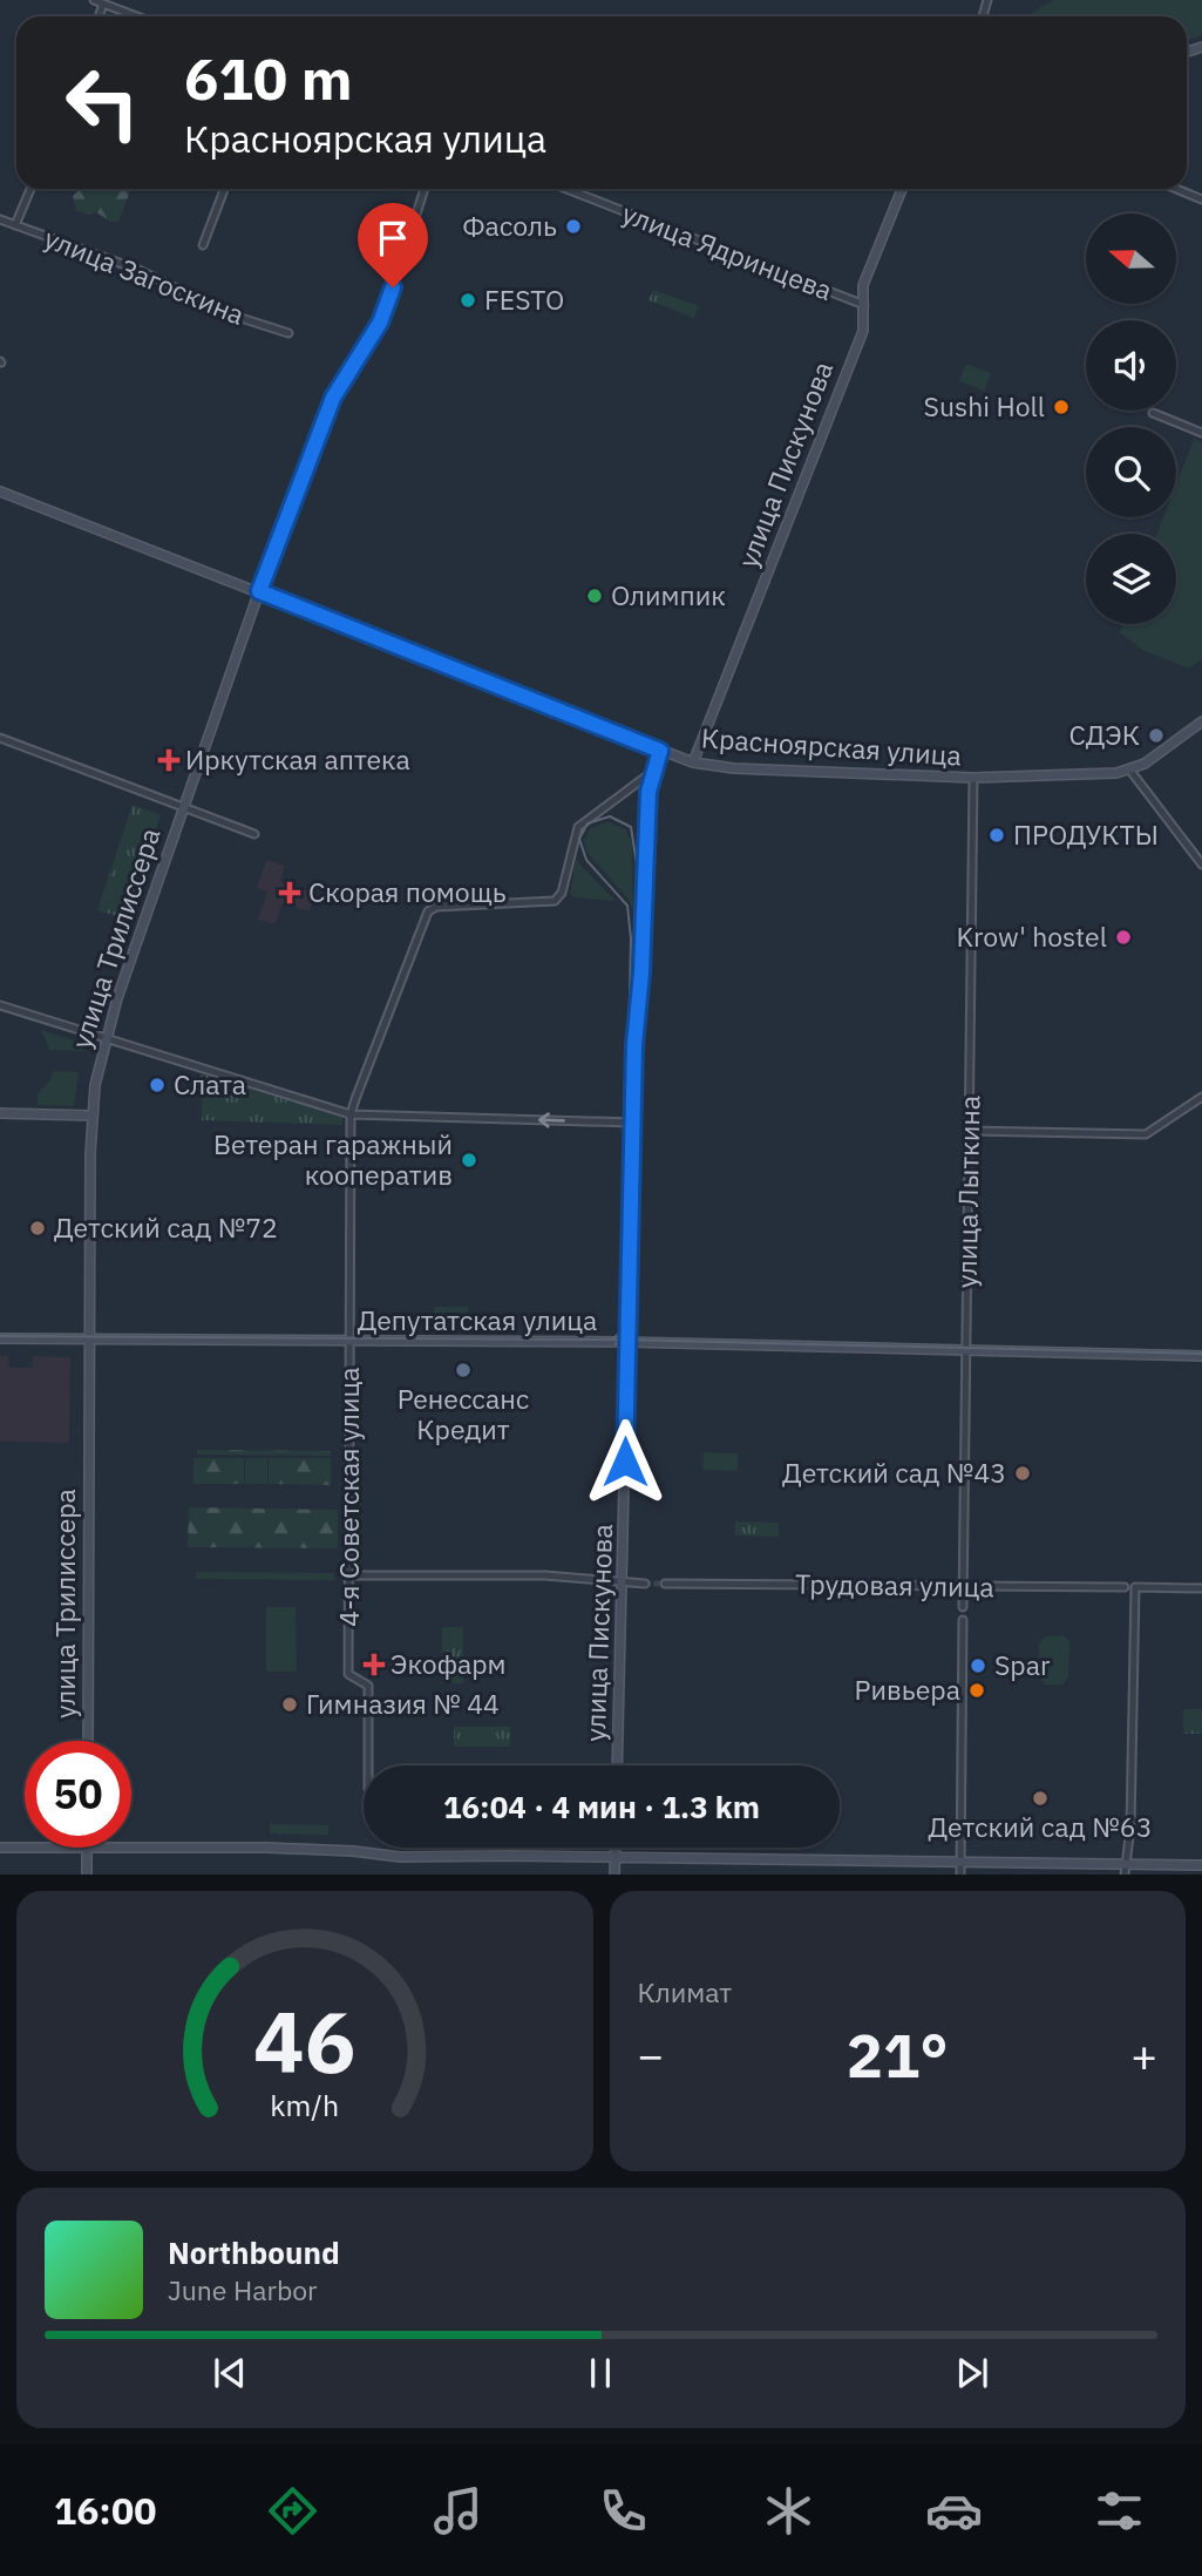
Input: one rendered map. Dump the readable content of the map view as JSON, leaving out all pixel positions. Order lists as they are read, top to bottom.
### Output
{
  "streets": {
    "street": [
      "улица Ядринцева",
      "улица Загоскина",
      "улица Пискунова",
      "Красноярская улица",
      "улица Трилиссера",
      "улица Лыткина",
      "Депутатская улица",
      "4-я Советская улица",
      "Трудовая улица"
    ]
  },
  "crossings": [
    ["улица Ядринцева", "улица Пискунова"],
    ["улица Пискунова", "Красноярская улица"],
    ["улица Пискунова", "Депутатская улица"],
    ["улица Пискунова", "4-я Советская улица"],
    ["Красноярская улица", "улица Трилиссера"],
    ["Красноярская улица", "улица Лыткина"],
    ["улица Трилиссера", "Депутатская улица"],
    ["улица Лыткина", "Депутатская улица"],
    ["улица Лыткина", "Трудовая улица"],
    ["Депутатская улица", "4-я Советская улица"]
  ],
  "places": {
    "other": [
      "Фасоль",
      "FESTO",
      "Sushi Holl",
      "Олимпик",
      "СДЭК",
      "ПРОДУКТЫ",
      "Krow' hostel",
      "Слата",
      "Ветеран гаражный кооператив",
      "Детский сад №72",
      "Ренессанс Кредит",
      "Детский сад №43",
      "Spar",
      "Ривьера",
      "Гимназия № 44",
      "Детский сад №63"
    ],
    "health": ["Иркутская аптека", "Скорая помощь", "Экофарм"]
  },
  "north": "left",
  "page": {
    "turn": ["610 m", "Красноярская улица"],
    "limit": "50",
    "trip": "16:04 · 4 мин · 1.3 km",
    "tile": "Климат",
    "heat": ["−", "21°", "+"],
    "song": ["Northbound", "June Harbor"],
    "tabs": "16:00",
    "gauge": ["46", "km/h"]
  }
}
